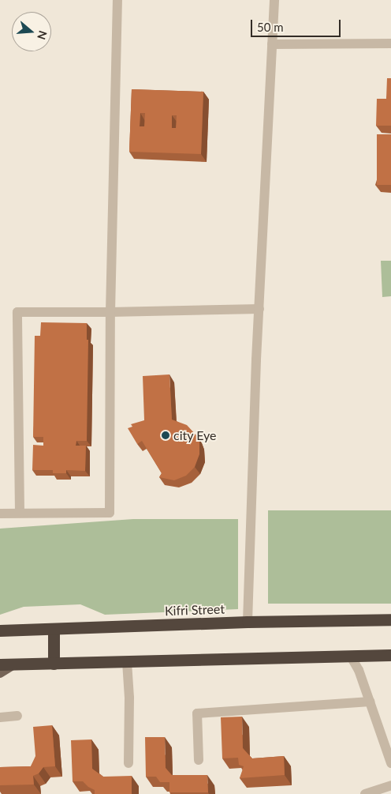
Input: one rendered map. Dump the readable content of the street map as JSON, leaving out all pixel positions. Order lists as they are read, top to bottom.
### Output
{
  "streets": {
    "highway": ["Kifri Street"]
  },
  "places": ["city Eye"],
  "scale_bar": "50 m",
  "north": "right"
}
